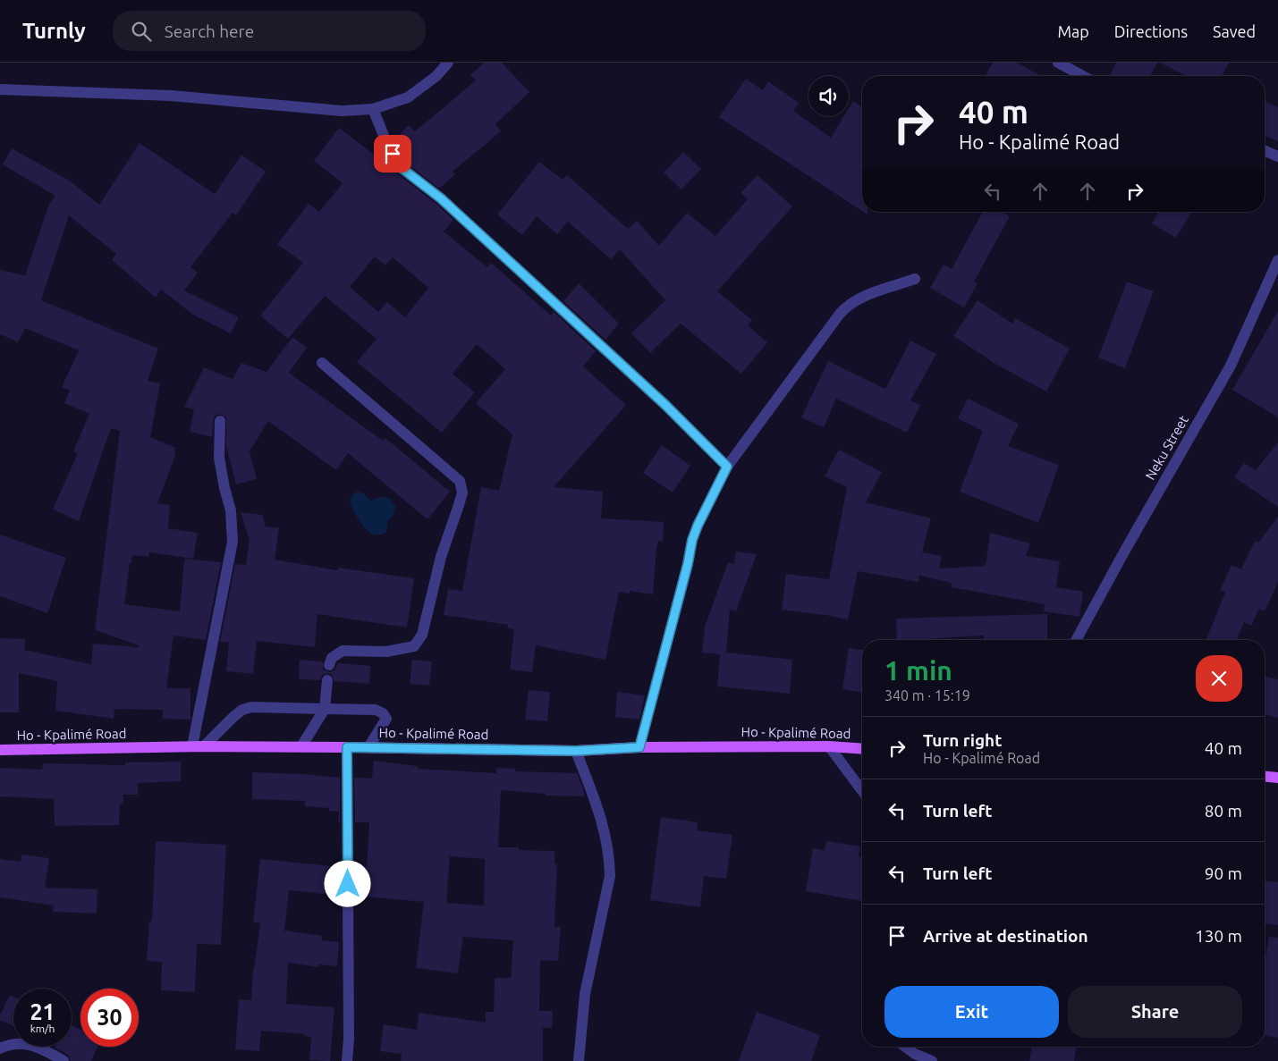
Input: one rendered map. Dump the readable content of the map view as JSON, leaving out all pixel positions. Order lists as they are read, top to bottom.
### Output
{
  "streets": {
    "main road": ["Ho - Kpalimé Road"],
    "street": ["Neku Street"]
  },
  "page": {
    "header": "Turnly",
    "search": "Search here",
    "nav": ["Map", "Directions", "Saved"],
    "turn": ["40 m", "Ho - Kpalimé Road"],
    "heading": ["1 min", "340 m · 15:19"],
    "list": [
      {
        "name": "Turn right",
        "note": "Ho - Kpalimé Road",
        "value": "40 m"
      },
      {
        "name": "Turn left",
        "value": "80 m"
      },
      {
        "name": "Turn left",
        "value": "90 m"
      },
      {
        "name": "Arrive at destination",
        "value": "130 m"
      }
    ],
    "buttons": ["Exit", "Share"],
    "speed": "21 km/h",
    "limit": "30"
  }
}
